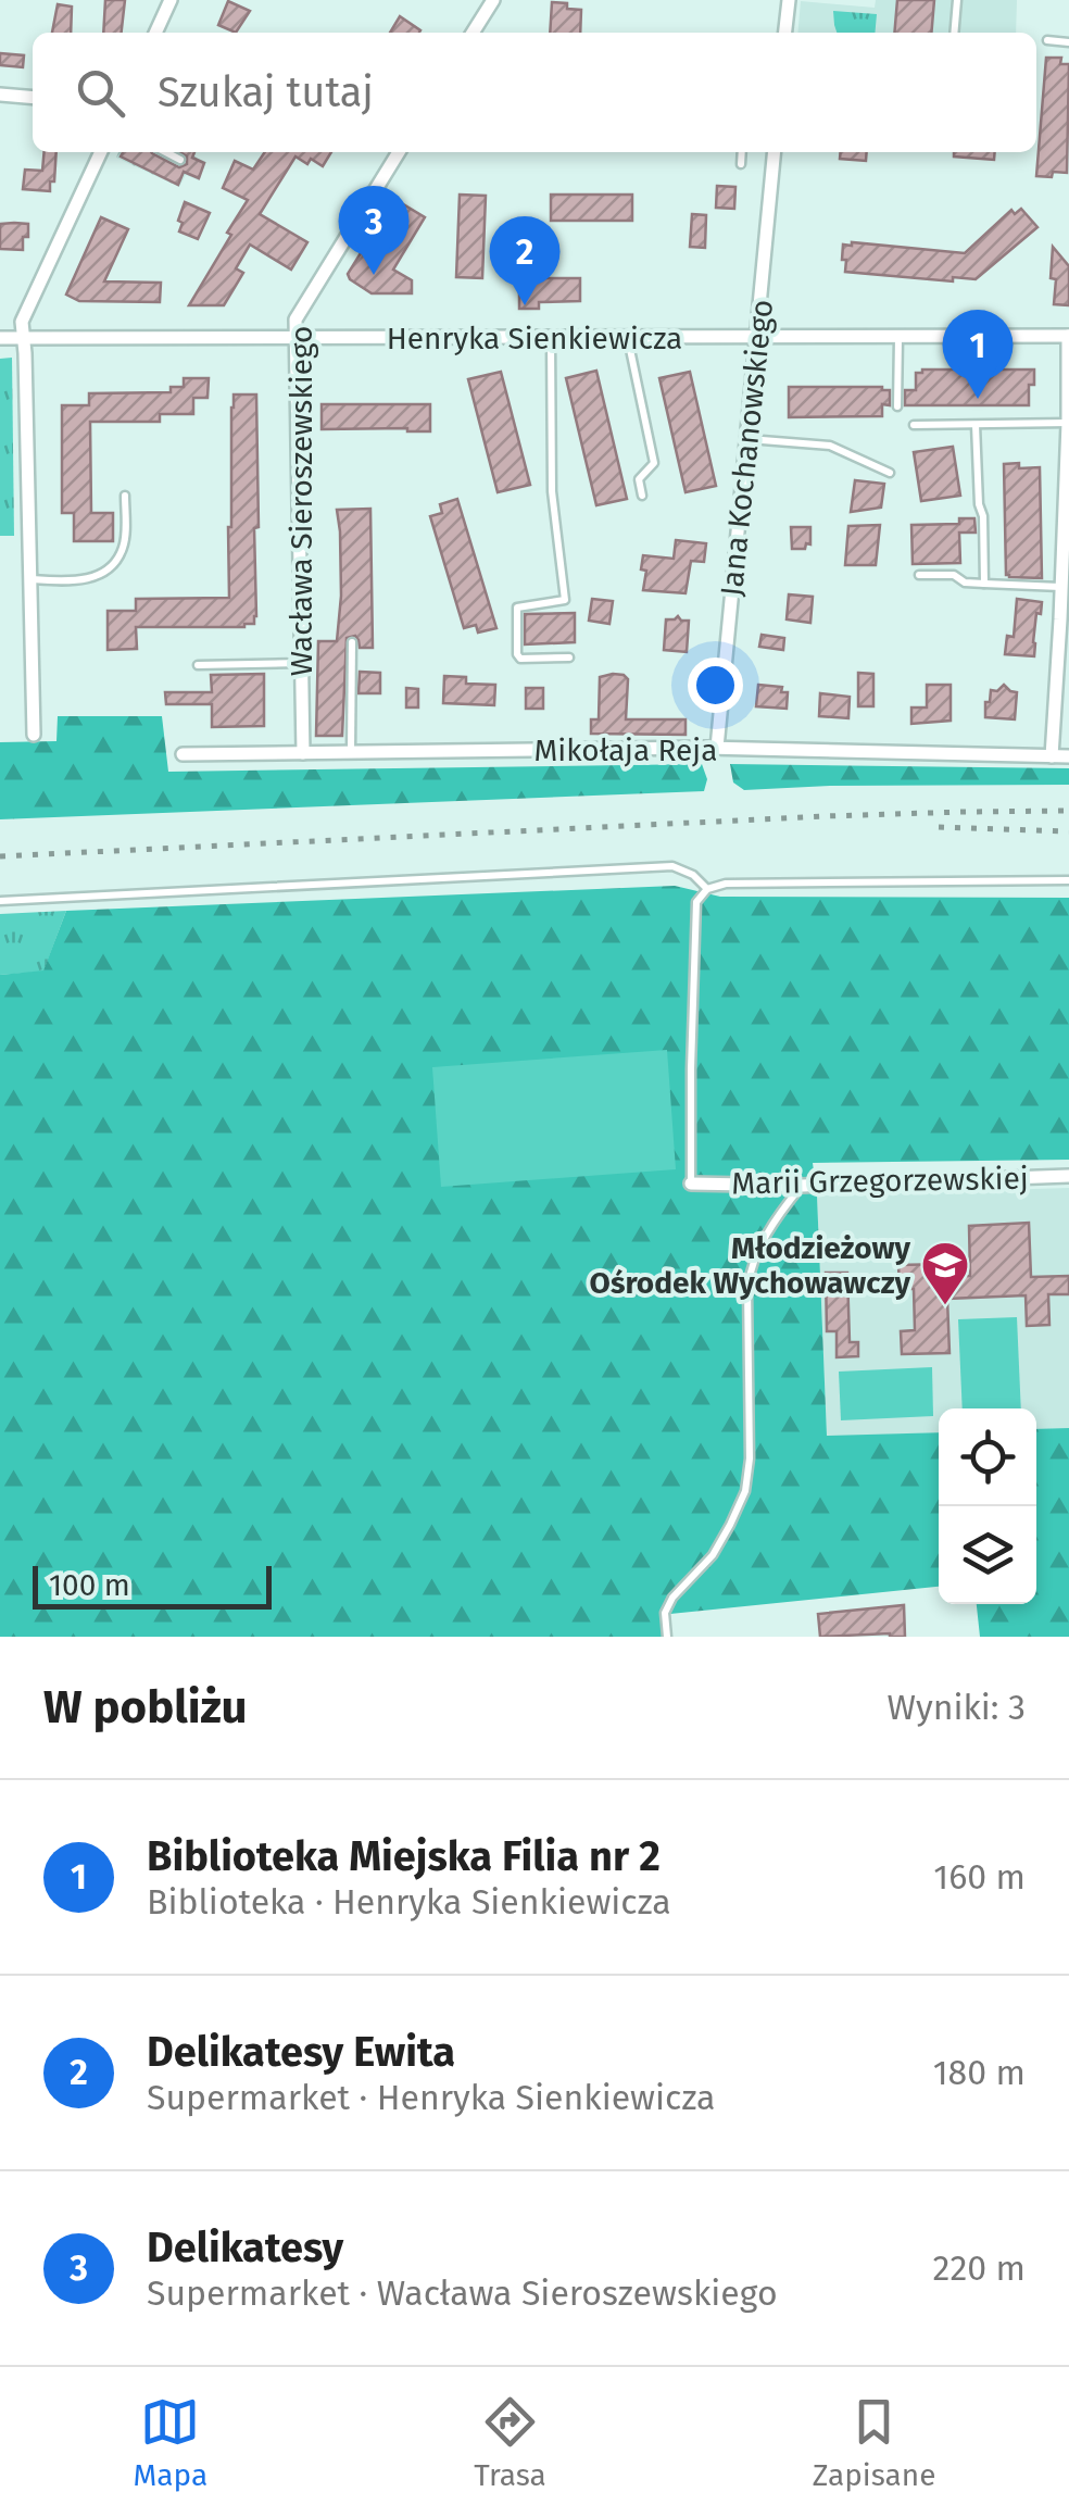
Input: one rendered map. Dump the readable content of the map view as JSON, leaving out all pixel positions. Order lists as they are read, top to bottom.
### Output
{
  "streets": {
    "street": [
      "Henryka Sienkiewicza",
      "Jana Kochanowskiego",
      "Wacława Sieroszewskiego",
      "Mikołaja Reja",
      "Marii Grzegorzewskiej"
    ]
  },
  "crossings": [
    ["Henryka Sienkiewicza", "Jana Kochanowskiego"],
    ["Henryka Sienkiewicza", "Wacława Sieroszewskiego"],
    ["Jana Kochanowskiego", "Mikołaja Reja"],
    ["Wacława Sieroszewskiego", "Mikołaja Reja"]
  ],
  "places": {
    "school or university": ["Młodzieżowy Ośrodek Wychowawczy"]
  },
  "scale_bar": "100 m",
  "page": {
    "search": "Szukaj tutaj",
    "pins": ["3", "2", "1"],
    "scale": "100 m",
    "heading": ["W pobliżu", "Wyniki: 3"],
    "list": [
      {
        "mark": "1",
        "name": "Biblioteka Miejska Filia nr 2",
        "note": "Biblioteka · Henryka Sienkiewicza",
        "value": "160 m"
      },
      {
        "mark": "2",
        "name": "Delikatesy Ewita",
        "note": "Supermarket · Henryka Sienkiewicza",
        "value": "180 m"
      },
      {
        "mark": "3",
        "name": "Delikatesy",
        "note": "Supermarket · Wacława Sieroszewskiego",
        "value": "220 m"
      }
    ],
    "nav": ["Mapa", "Trasa", "Zapisane"]
  }
}
